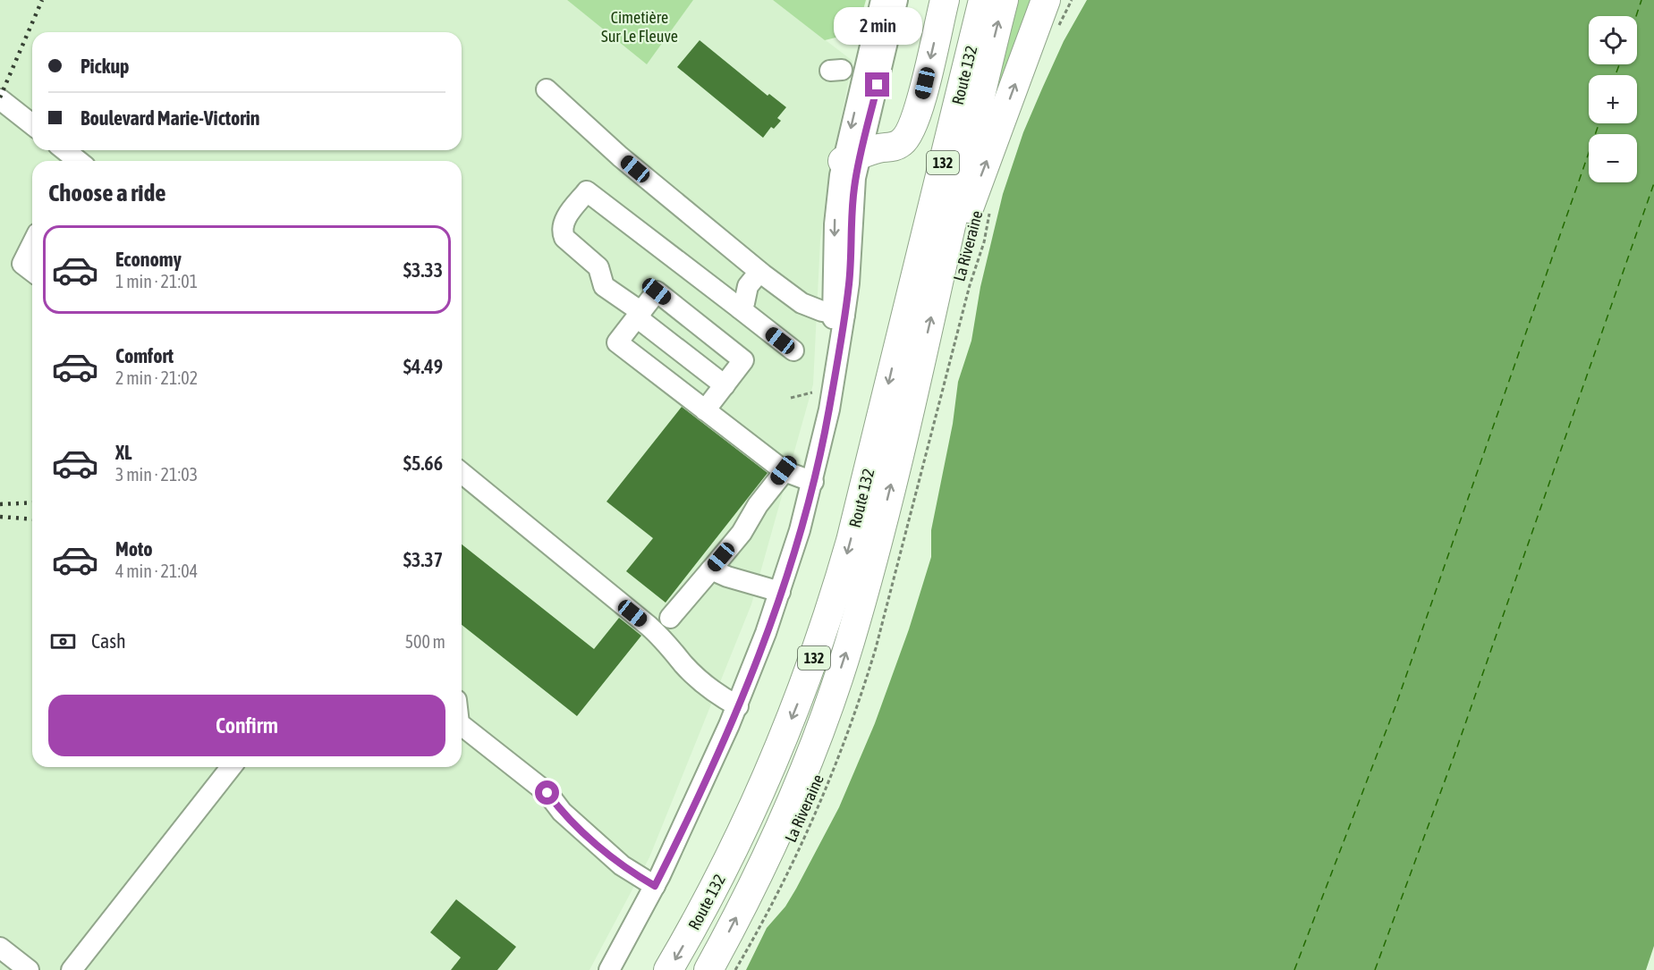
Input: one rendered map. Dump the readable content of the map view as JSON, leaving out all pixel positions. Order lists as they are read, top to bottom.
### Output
{
  "streets": {
    "highway": ["Route 132", "132"],
    "path": ["La Riveraine"]
  },
  "parks": ["Cimetière Sur Le Fleuve"],
  "page": {
    "bubble": "2 min",
    "map_buttons": ["+", "−"],
    "banner": ["Pickup", "Boulevard Marie-Victorin"],
    "heading": "Choose a ride",
    "list": [
      {
        "name": "Economy",
        "note": "1 min · 21:01",
        "value": "$3.33"
      },
      {
        "name": "Comfort",
        "note": "2 min · 21:02",
        "value": "$4.49"
      },
      {
        "name": "XL",
        "note": "3 min · 21:03",
        "value": "$5.66"
      },
      {
        "name": "Moto",
        "note": "4 min · 21:04",
        "value": "$3.37"
      }
    ],
    "pay": ["Cash", "500 m"],
    "buttons": "Confirm"
  }
}
